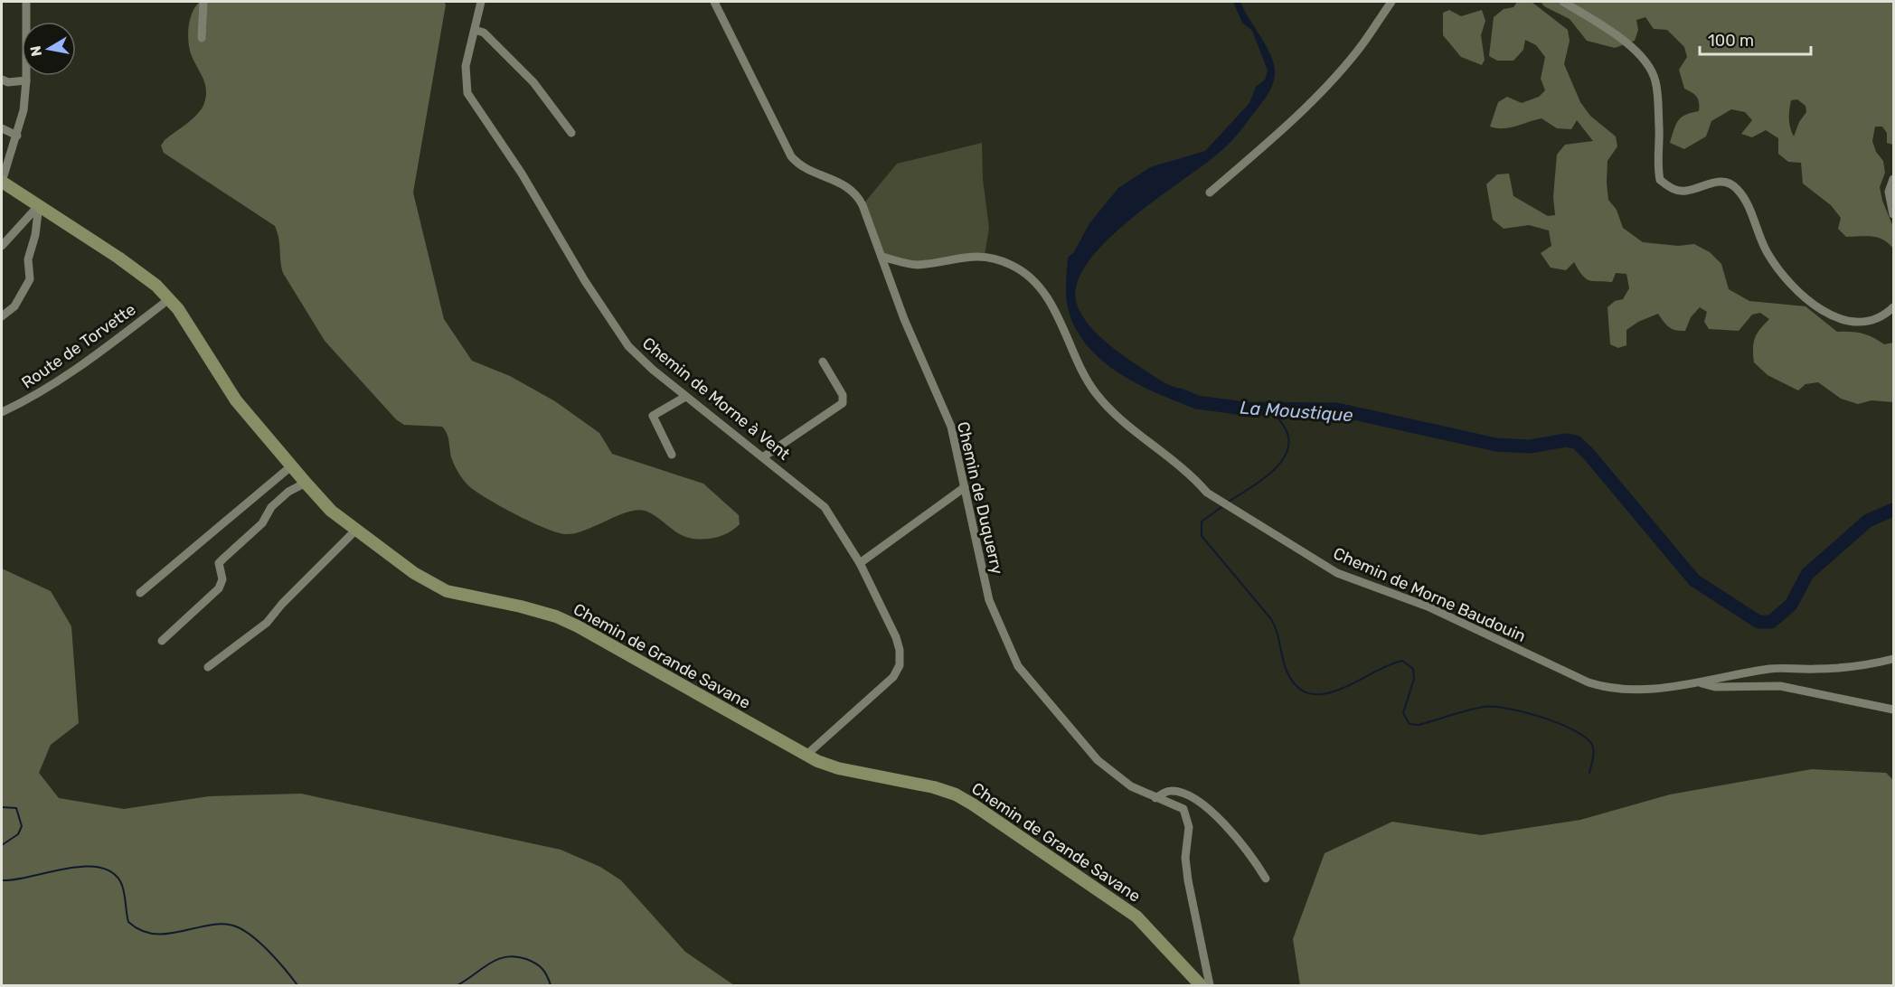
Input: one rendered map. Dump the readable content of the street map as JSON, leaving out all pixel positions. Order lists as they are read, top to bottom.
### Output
{
  "streets": {
    "street": [
      "Route de Torvette",
      "Chemin de Morne à Vent",
      "Chemin de Duquerry",
      "Chemin de Morne Baudouin",
      "Chemin de Grande Savane"
    ]
  },
  "crossings": [
    ["Route de Torvette", "Chemin de Grande Savane"],
    ["Chemin de Morne à Vent", "Chemin de Grande Savane"],
    ["Chemin de Duquerry", "Chemin de Morne Baudouin"]
  ],
  "water": ["La Moustique"],
  "scale_bar": "100 m",
  "north": "left"
}
